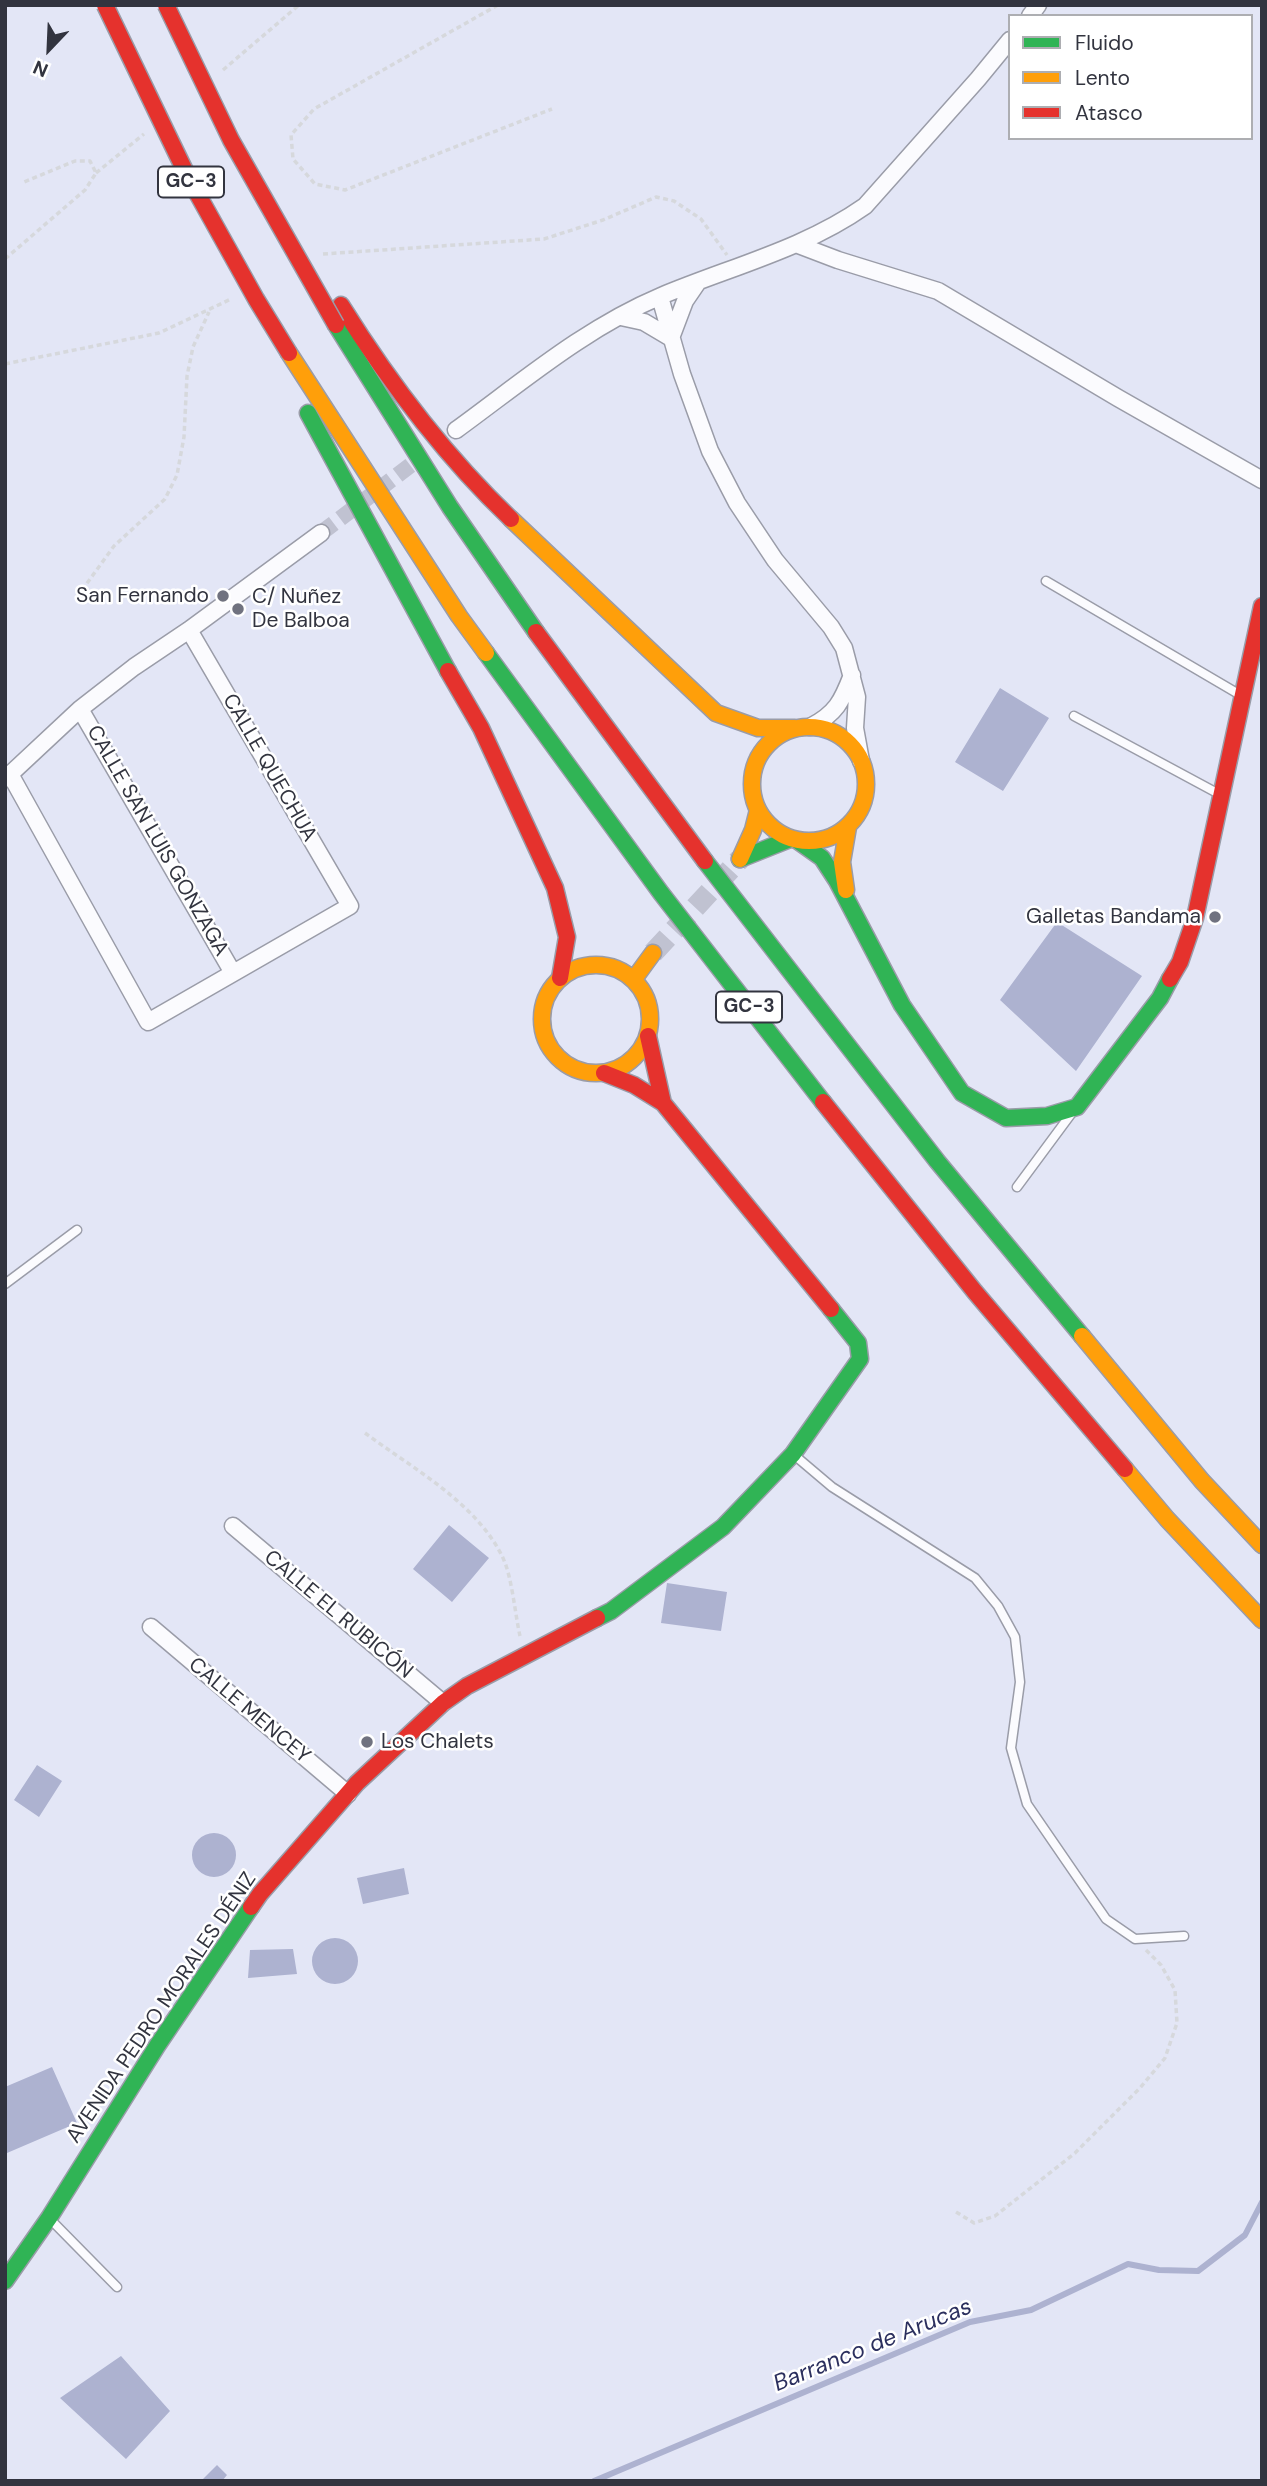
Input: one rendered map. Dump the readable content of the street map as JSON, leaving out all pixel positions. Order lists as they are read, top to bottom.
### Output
{
  "streets": {
    "main road": ["GC-3", "AVENIDA PEDRO MORALES DÉNIZ"],
    "street": [
      "CALLE QUECHUA",
      "CALLE SAN LUIS GONZAGA",
      "CALLE EL RUBICÓN",
      "CALLE MENCEY"
    ]
  },
  "crossings": [
    ["CALLE QUECHUA", "CALLE SAN LUIS GONZAGA"],
    ["CALLE EL RUBICÓN", "AVENIDA PEDRO MORALES DÉNIZ"],
    ["CALLE MENCEY", "AVENIDA PEDRO MORALES DÉNIZ"]
  ],
  "water": ["Barranco de Arucas"],
  "places": [
    "San Fernando",
    "C/ Nuñez De Balboa",
    "Galletas Bandama",
    "Los Chalets"
  ],
  "legend": ["Fluido", "Lento", "Atasco"],
  "north": "bottom left"
}
